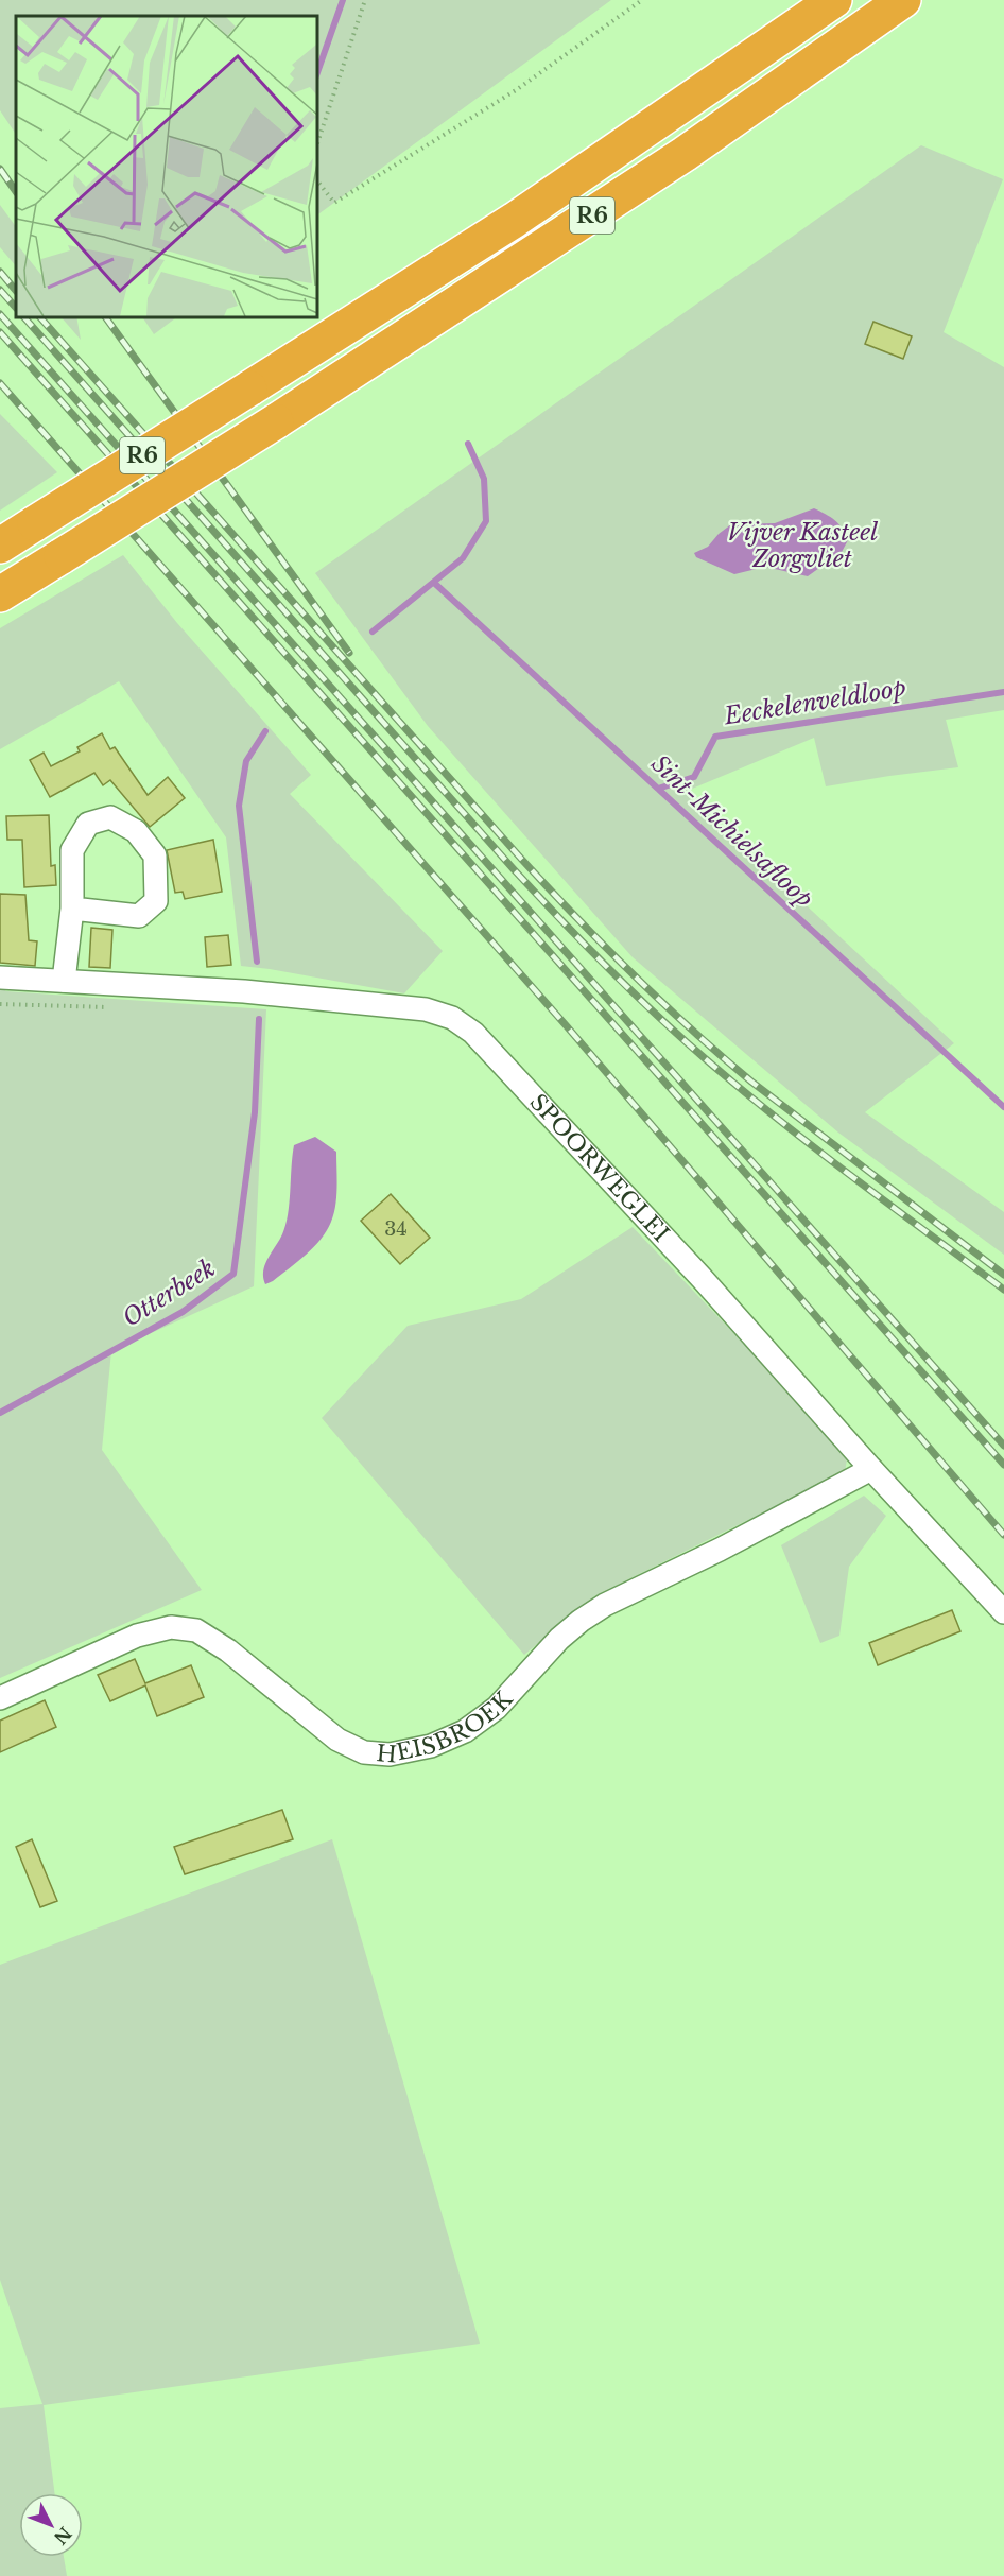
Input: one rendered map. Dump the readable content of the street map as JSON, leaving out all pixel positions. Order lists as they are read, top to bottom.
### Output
{
  "streets": {
    "highway": ["R6"],
    "street": ["SPOORWEGLEI", "HEISBROEK"]
  },
  "crossings": [
    ["SPOORWEGLEI", "HEISBROEK"]
  ],
  "water": [
    "Vijver Kasteel Zorgvliet",
    "Eeckelenveldloop",
    "Sint-Michielsafloop",
    "Otterbeek"
  ],
  "house_numbers": ["34"],
  "north": "bottom right"
}
